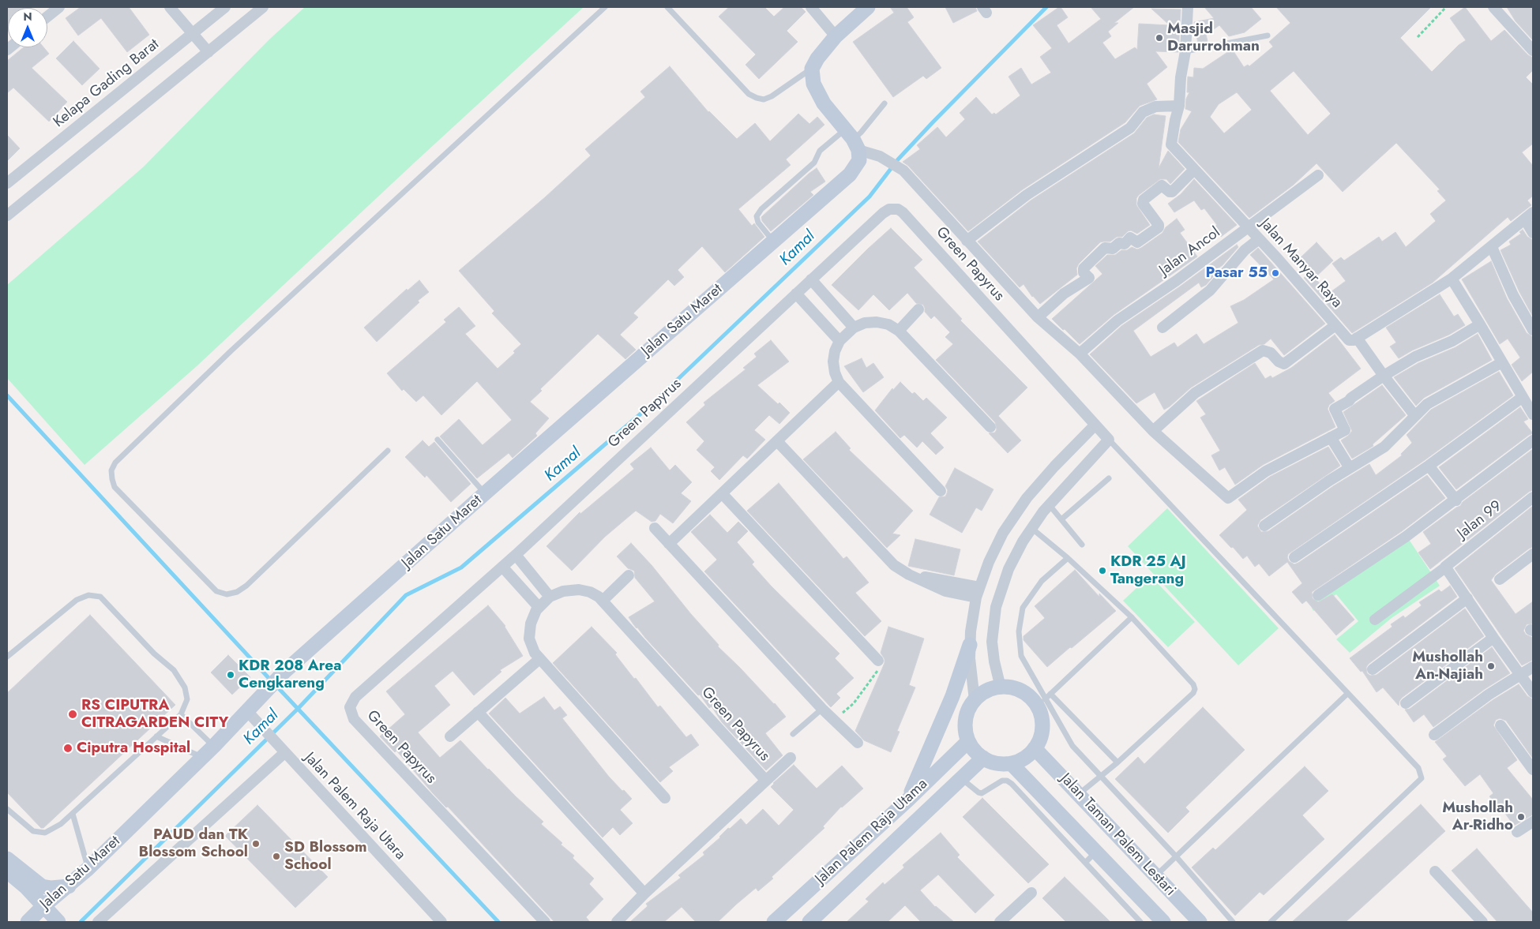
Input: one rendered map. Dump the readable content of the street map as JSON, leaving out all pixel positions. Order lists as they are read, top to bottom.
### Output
{
  "streets": {
    "street": [
      "Kelapa Gading Barat",
      "Jalan Ancol",
      "Jalan Manyar Raya",
      "Green Papyrus",
      "Jalan Satu Maret",
      "Jalan 99",
      "Jalan Palem Raja Utara",
      "Jalan Palem Raja Utama",
      "Jalan Taman Palem Lestari"
    ]
  },
  "crossings": [
    ["Jalan Ancol", "Jalan Manyar Raya"],
    ["Jalan Satu Maret", "Jalan Palem Raja Utara"],
    ["Jalan Palem Raja Utama", "Jalan Taman Palem Lestari"]
  ],
  "water": ["Kamal"],
  "places": [
    "Masjid Darurrohman",
    "Pasar 55",
    "KDR 25 AJ Tangerang",
    "Mushollah An-Najiah",
    "KDR 208 Area Cengkareng",
    "RS CIPUTRA CITRAGARDEN CITY",
    "Ciputra Hospital",
    "Mushollah Ar-Ridho",
    "PAUD dan TK Blossom School",
    "SD Blossom School"
  ],
  "north": "top"
}
